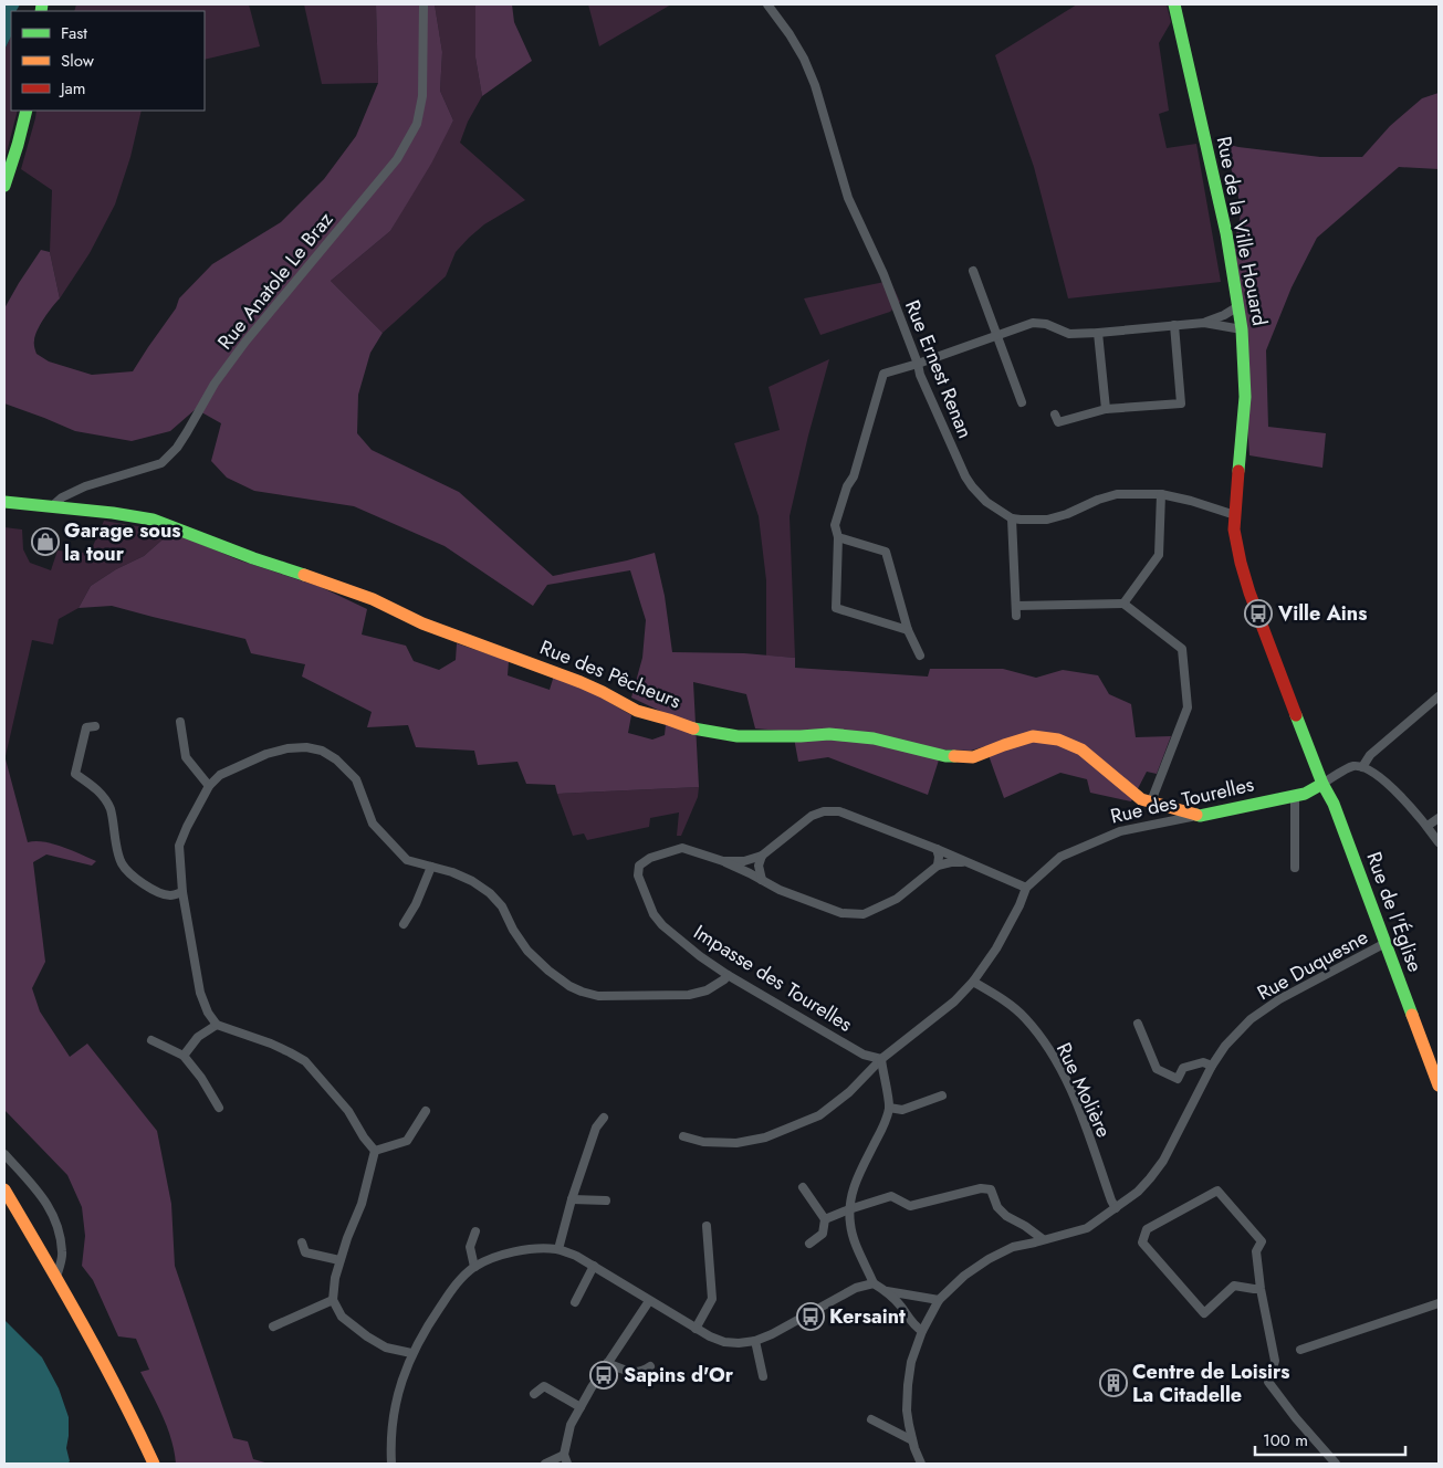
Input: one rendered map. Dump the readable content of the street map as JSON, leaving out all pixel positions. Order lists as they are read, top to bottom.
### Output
{
  "streets": {
    "street": [
      "Rue de la Ville Houard",
      "Rue Anatole Le Braz",
      "Rue Ernest Renan",
      "Rue des Pêcheurs",
      "Rue des Tourelles",
      "Rue de l'Église",
      "Rue Duquesne",
      "Impasse des Tourelles",
      "Rue Molière"
    ]
  },
  "crossings": [
    ["Rue de la Ville Houard", "Rue des Tourelles"],
    ["Rue de la Ville Houard", "Rue de l'Église"],
    ["Rue Anatole Le Braz", "Rue des Pêcheurs"],
    ["Rue des Pêcheurs", "Rue des Tourelles"],
    ["Rue des Tourelles", "Rue de l'Église"],
    ["Rue des Tourelles", "Impasse des Tourelles"],
    ["Rue des Tourelles", "Rue Molière"],
    ["Rue de l'Église", "Rue Duquesne"],
    ["Rue Duquesne", "Rue Molière"]
  ],
  "places": {
    "shop": ["Garage sous la tour"],
    "bus stop": ["Ville Ains", "Kersaint", "Sapins d'Or"],
    "building": ["Centre de Loisirs La Citadelle"]
  },
  "legend": ["Fast", "Slow", "Jam"],
  "scale_bar": "100 m"
}
